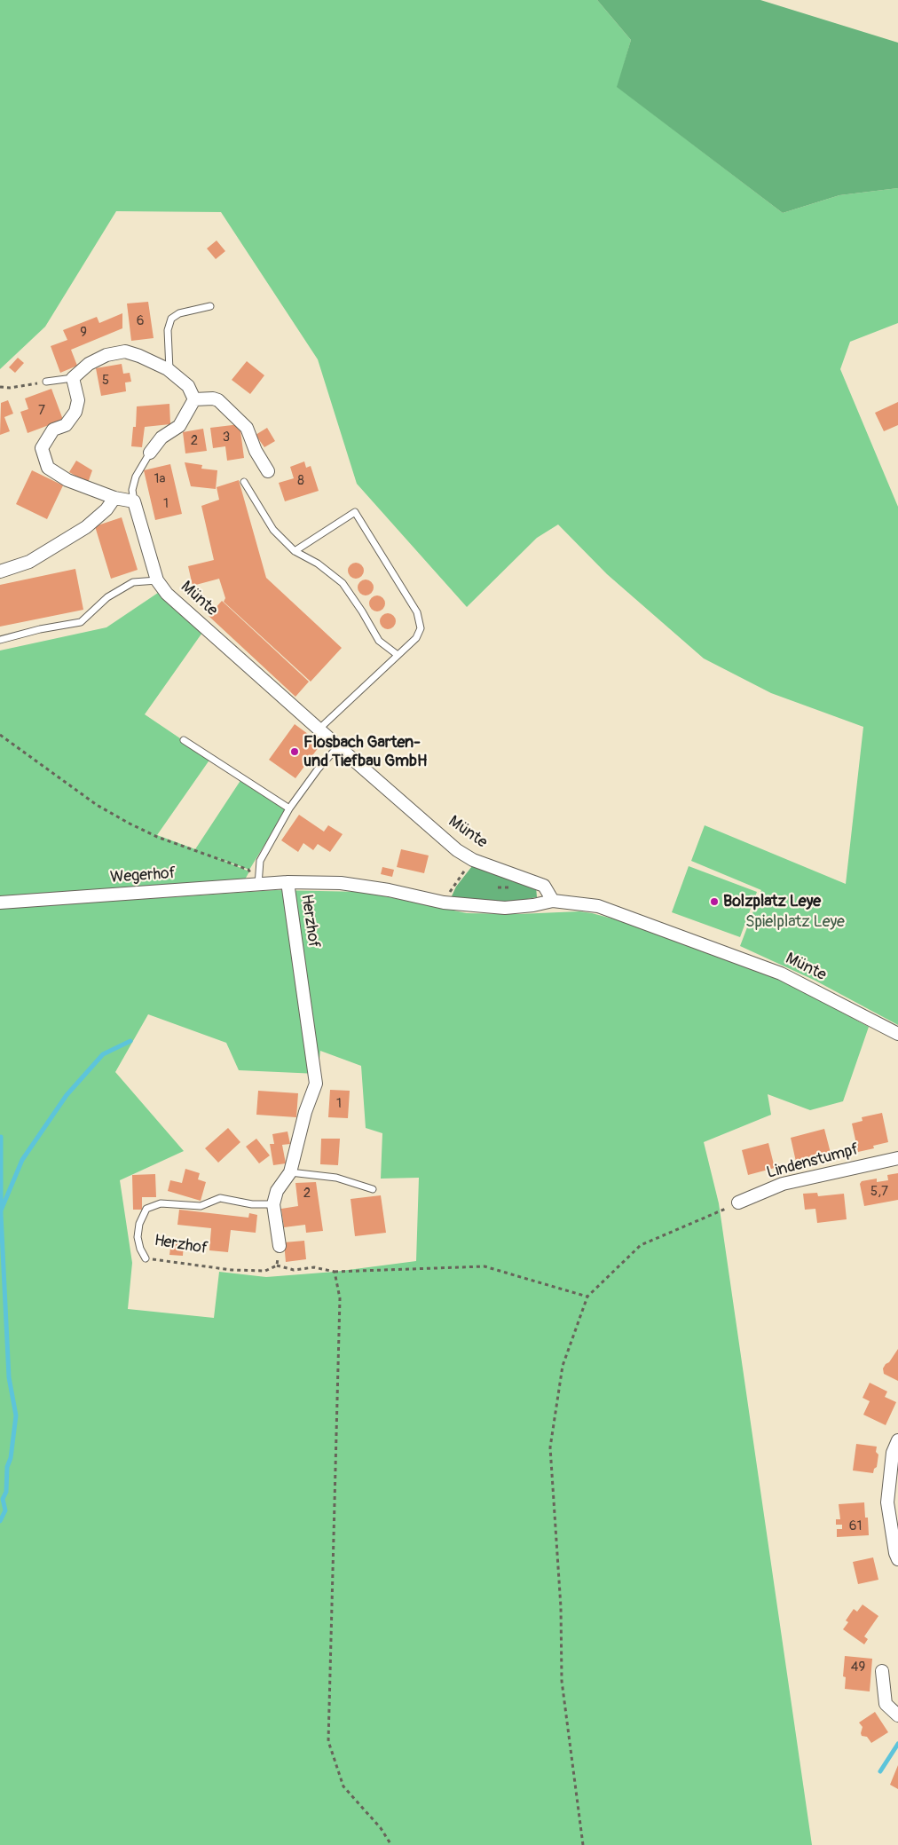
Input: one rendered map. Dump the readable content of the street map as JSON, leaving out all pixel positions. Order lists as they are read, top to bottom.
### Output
{
  "streets": {
    "street": [
      "Münte",
      "Wegerhof",
      "Herzhof",
      "Lindenstumpf"
    ]
  },
  "crossings": [
    ["Münte", "Wegerhof"],
    ["Wegerhof", "Herzhof"]
  ],
  "parks": ["Spielplatz Leye"],
  "places": ["Flosbach Garten- und Tiefbau GmbH", "Bolzplatz Leye"],
  "house_numbers": [
    "6",
    "9",
    "5",
    "7",
    "3",
    "2",
    "1a",
    "8",
    "1",
    "1",
    "5,7",
    "2",
    "61",
    "49"
  ]
}
